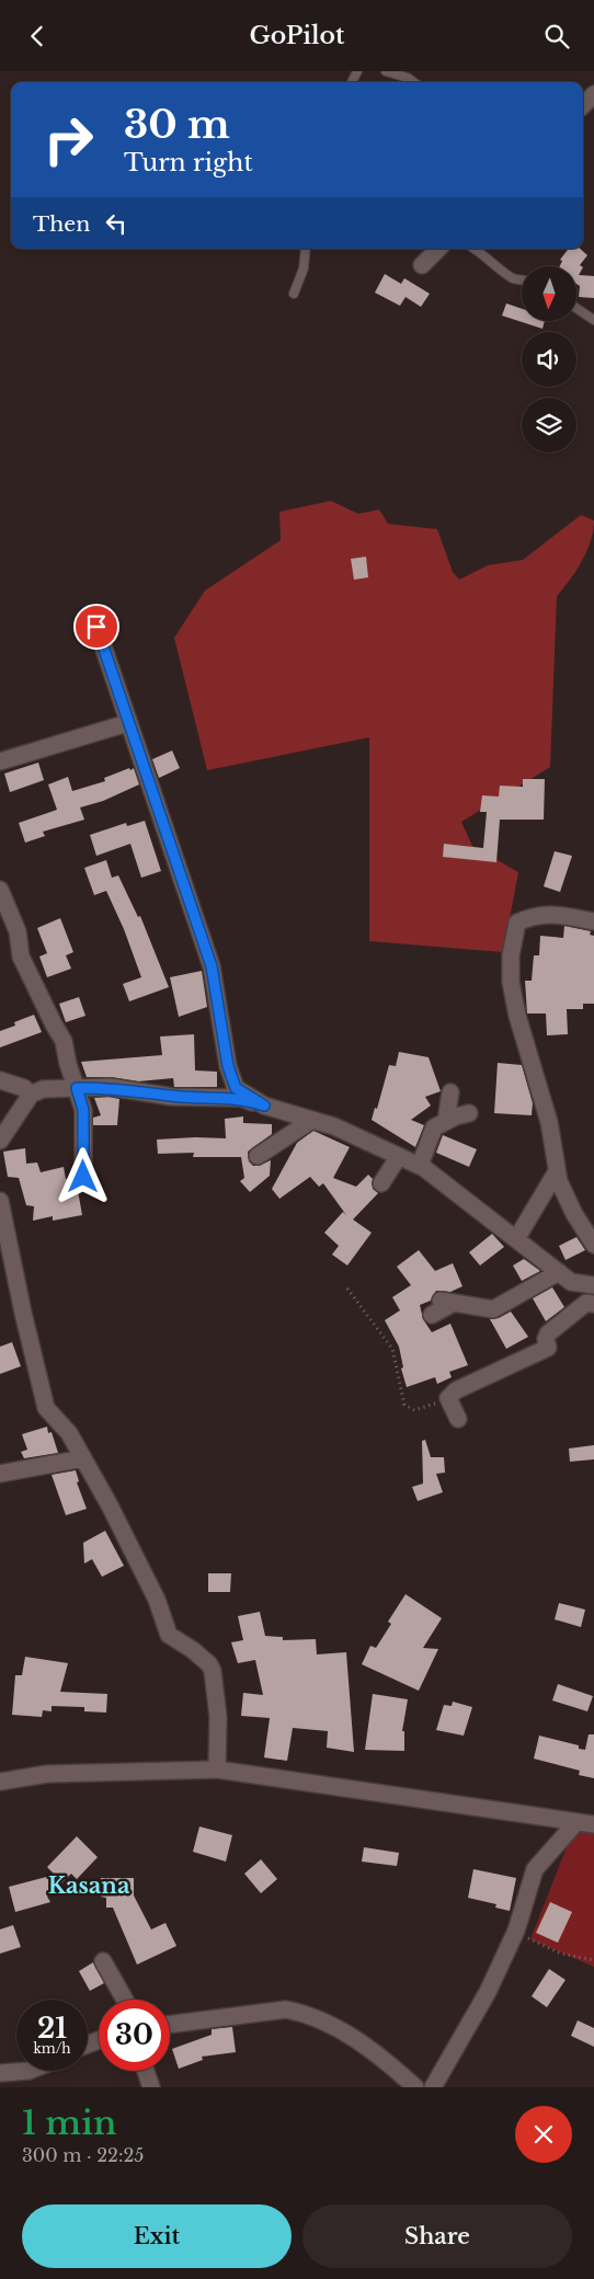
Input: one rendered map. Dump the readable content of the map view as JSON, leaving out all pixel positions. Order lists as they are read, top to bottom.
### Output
{
  "districts": ["Kasana"],
  "north": "bottom",
  "page": {
    "header": "GoPilot",
    "turn": ["30 m", "Turn right"],
    "then": "Then",
    "speed": "21 km/h",
    "limit": "30",
    "heading": ["1 min", "300 m · 22:25"],
    "buttons": ["Exit", "Share"]
  }
}
